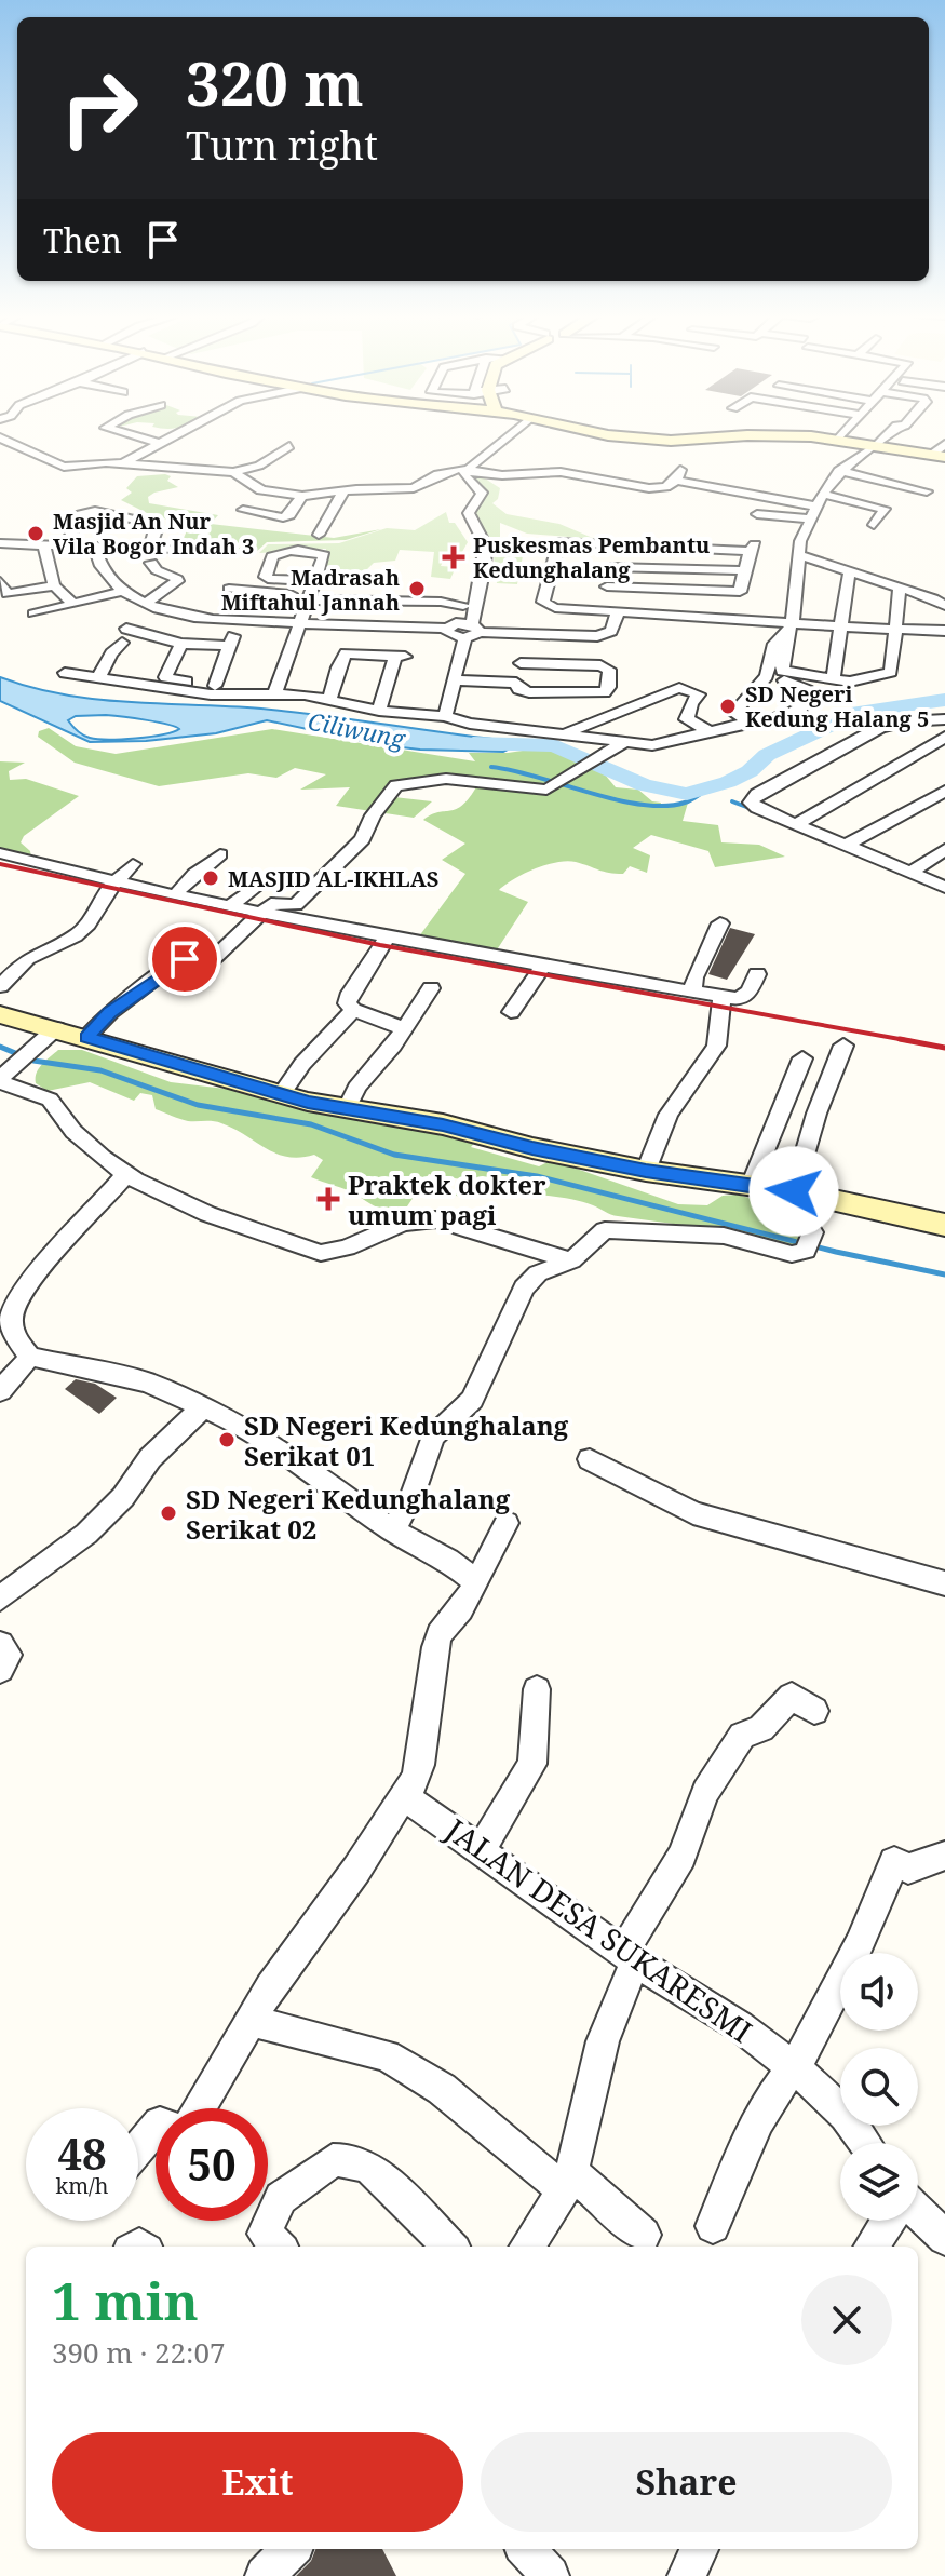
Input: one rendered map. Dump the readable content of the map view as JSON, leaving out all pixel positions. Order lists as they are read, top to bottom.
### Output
{
  "streets": {
    "street": ["JALAN DESA SUKARESMI"]
  },
  "water": ["Ciliwung"],
  "places": {
    "other": [
      "Masjid An Nur Vila Bogor Indah 3",
      "Madrasah Miftahul Jannah",
      "SD Negeri Kedung Halang 5",
      "MASJID AL-IKHLAS",
      "SD Negeri Kedunghalang Serikat 01",
      "SD Negeri Kedunghalang Serikat 02"
    ],
    "health": ["Puskesmas Pembantu Kedunghalang", "Praktek dokter umum pagi"]
  },
  "page": {
    "turn": ["320 m", "Turn right"],
    "then": "Then",
    "speed": "48 km/h",
    "limit": "50",
    "heading": ["1 min", "390 m · 22:07"],
    "buttons": ["Exit", "Share"]
  }
}
